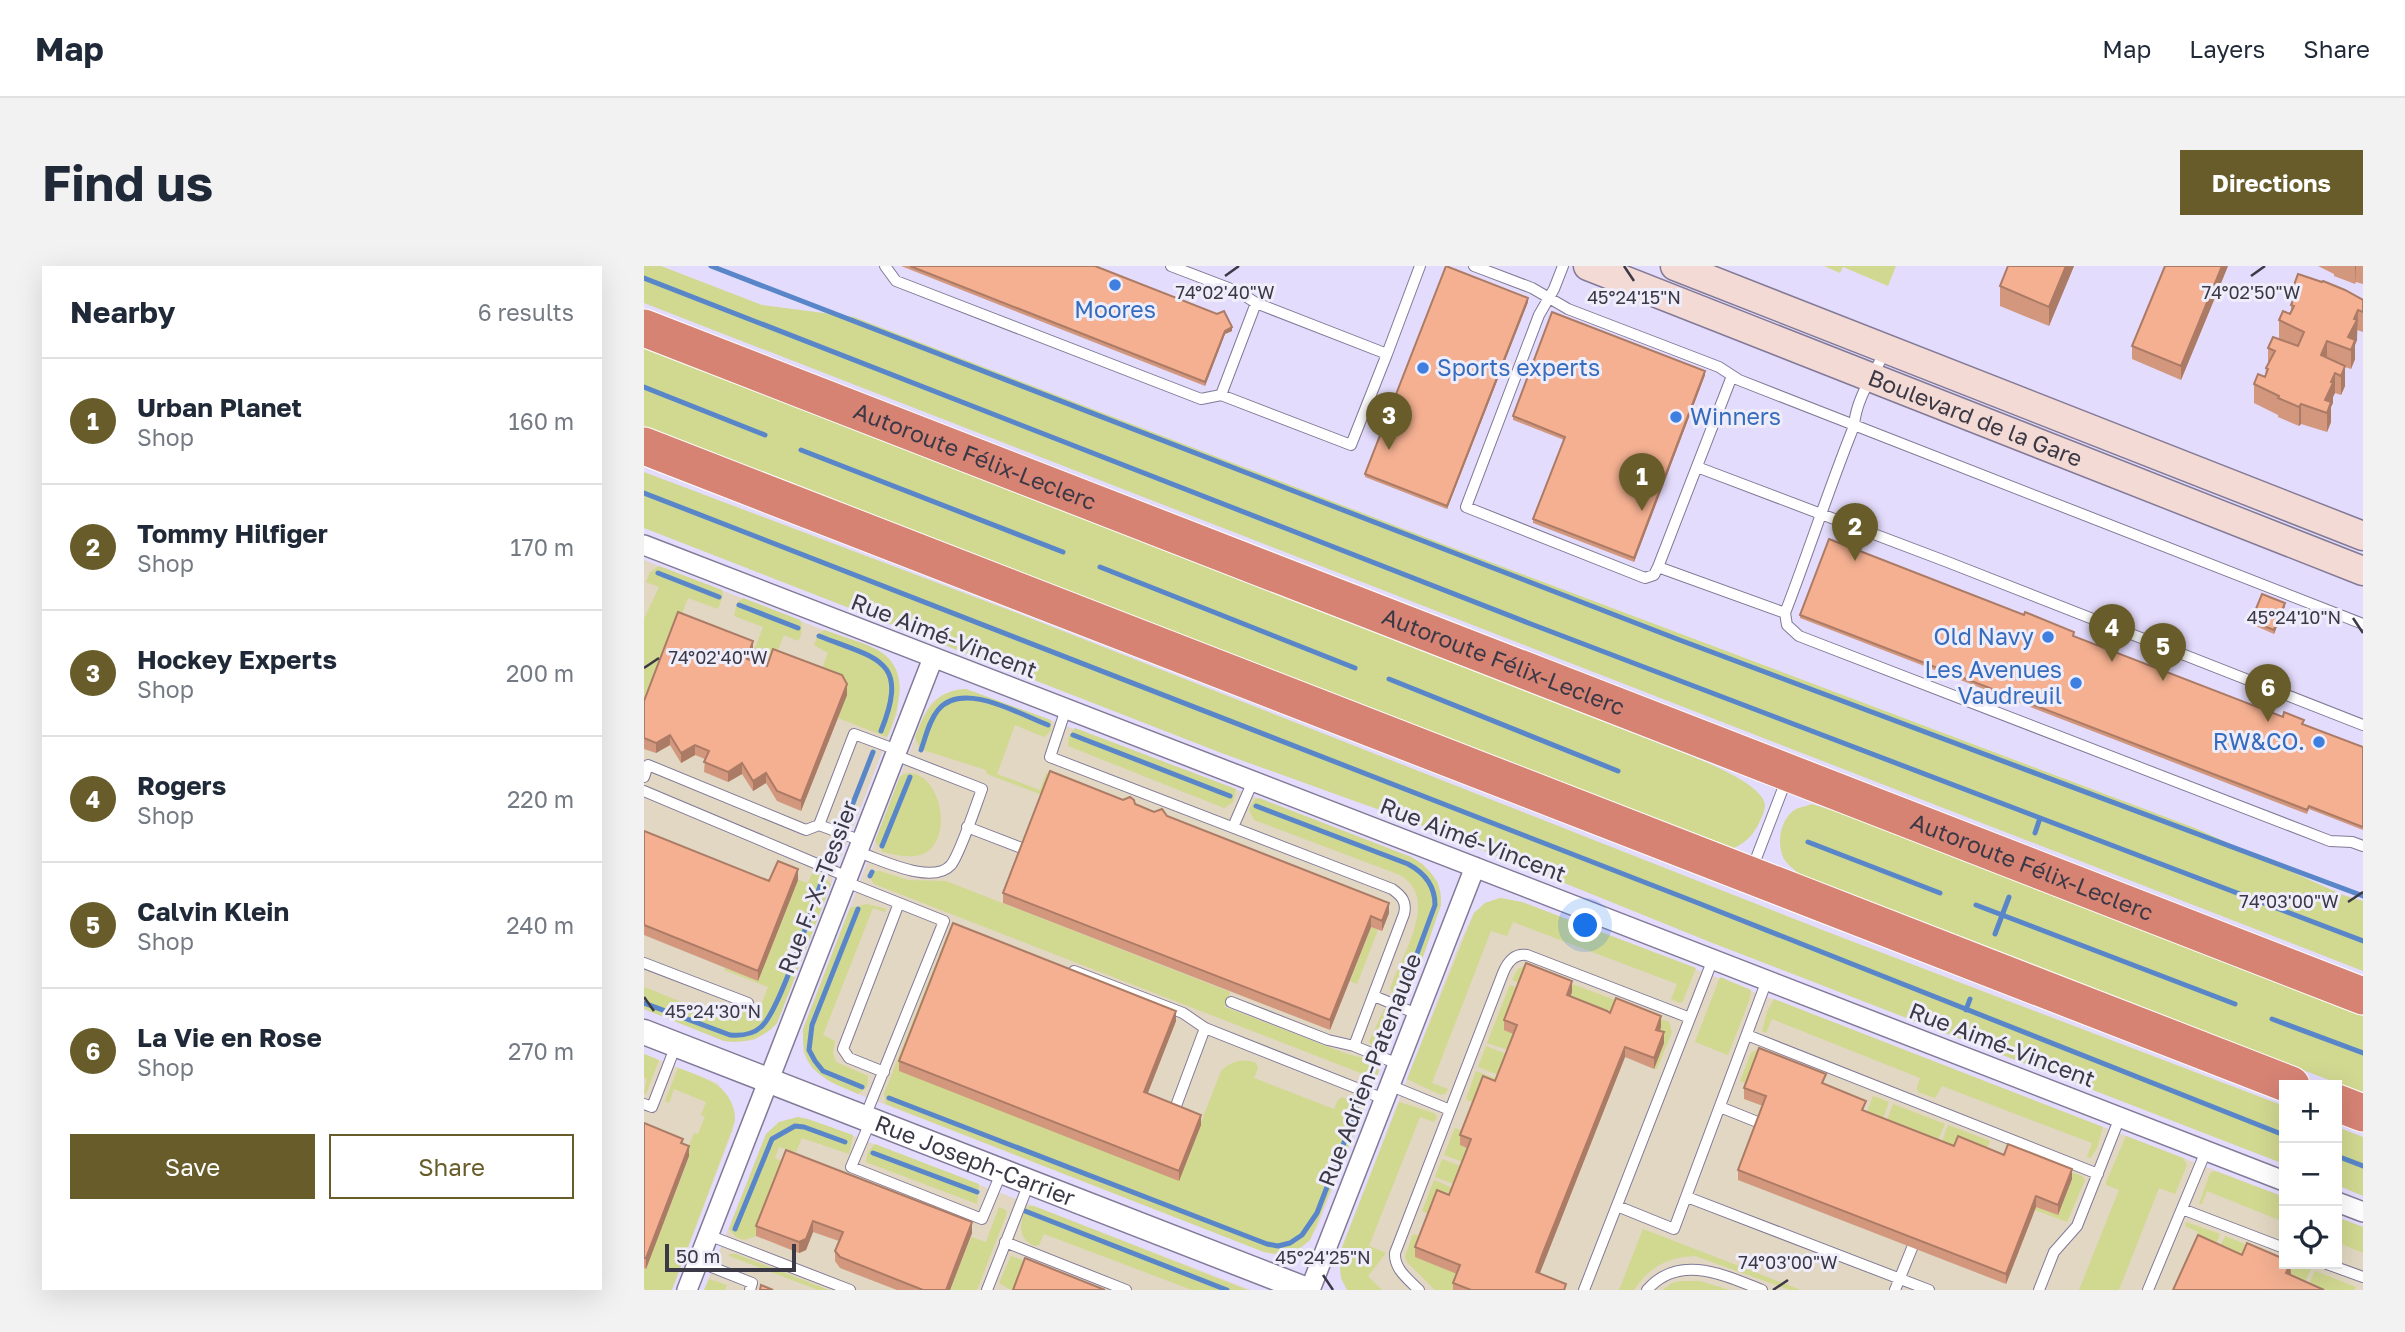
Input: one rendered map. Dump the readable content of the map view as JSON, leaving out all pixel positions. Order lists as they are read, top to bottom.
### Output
{
  "streets": {
    "highway": ["Autoroute Félix-Leclerc"],
    "main road": ["Boulevard de la Gare"],
    "street": [
      "Rue Aimé-Vincent",
      "Rue F.-X.-Tessier",
      "Rue Adrien-Patenaude",
      "Rue Joseph-Carrier"
    ]
  },
  "crossings": [
    ["Rue Aimé-Vincent", "Rue F.-X.-Tessier"],
    ["Rue Aimé-Vincent", "Rue Adrien-Patenaude"],
    ["Rue F.-X.-Tessier", "Rue Joseph-Carrier"],
    ["Rue Adrien-Patenaude", "Rue Joseph-Carrier"]
  ],
  "places": [
    "Moores",
    "Sports experts",
    "Winners",
    "Old Navy",
    "Les Avenues Vaudreuil",
    "RW&CO."
  ],
  "scale_bar": "50 m",
  "page": {
    "header": "Map",
    "nav": ["Map", "Layers", "Share"],
    "buttons": [
      "Directions",
      ["Save", "Share"]
    ],
    "title": "Find us",
    "heading": ["Nearby", "6 results"],
    "list": [
      {
        "mark": "1",
        "name": "Urban Planet",
        "note": "Shop",
        "value": "160 m"
      },
      {
        "mark": "2",
        "name": "Tommy Hilfiger",
        "note": "Shop",
        "value": "170 m"
      },
      {
        "mark": "3",
        "name": "Hockey Experts",
        "note": "Shop",
        "value": "200 m"
      },
      {
        "mark": "4",
        "name": "Rogers",
        "note": "Shop",
        "value": "220 m"
      },
      {
        "mark": "5",
        "name": "Calvin Klein",
        "note": "Shop",
        "value": "240 m"
      },
      {
        "mark": "6",
        "name": "La Vie en Rose",
        "note": "Shop",
        "value": "270 m"
      }
    ],
    "pins": [
      "3",
      "1",
      "2",
      "4",
      "5",
      "6"
    ],
    "map_buttons": ["+", "−"],
    "scale": "50 m"
  },
  "coordinates": [
    "74°02'40\"W",
    "74°02'50\"W",
    "45°24'15\"N",
    "45°24'10\"N",
    "74°03'00\"W",
    "45°24'30\"N",
    "45°24'25\"N"
  ]
}
